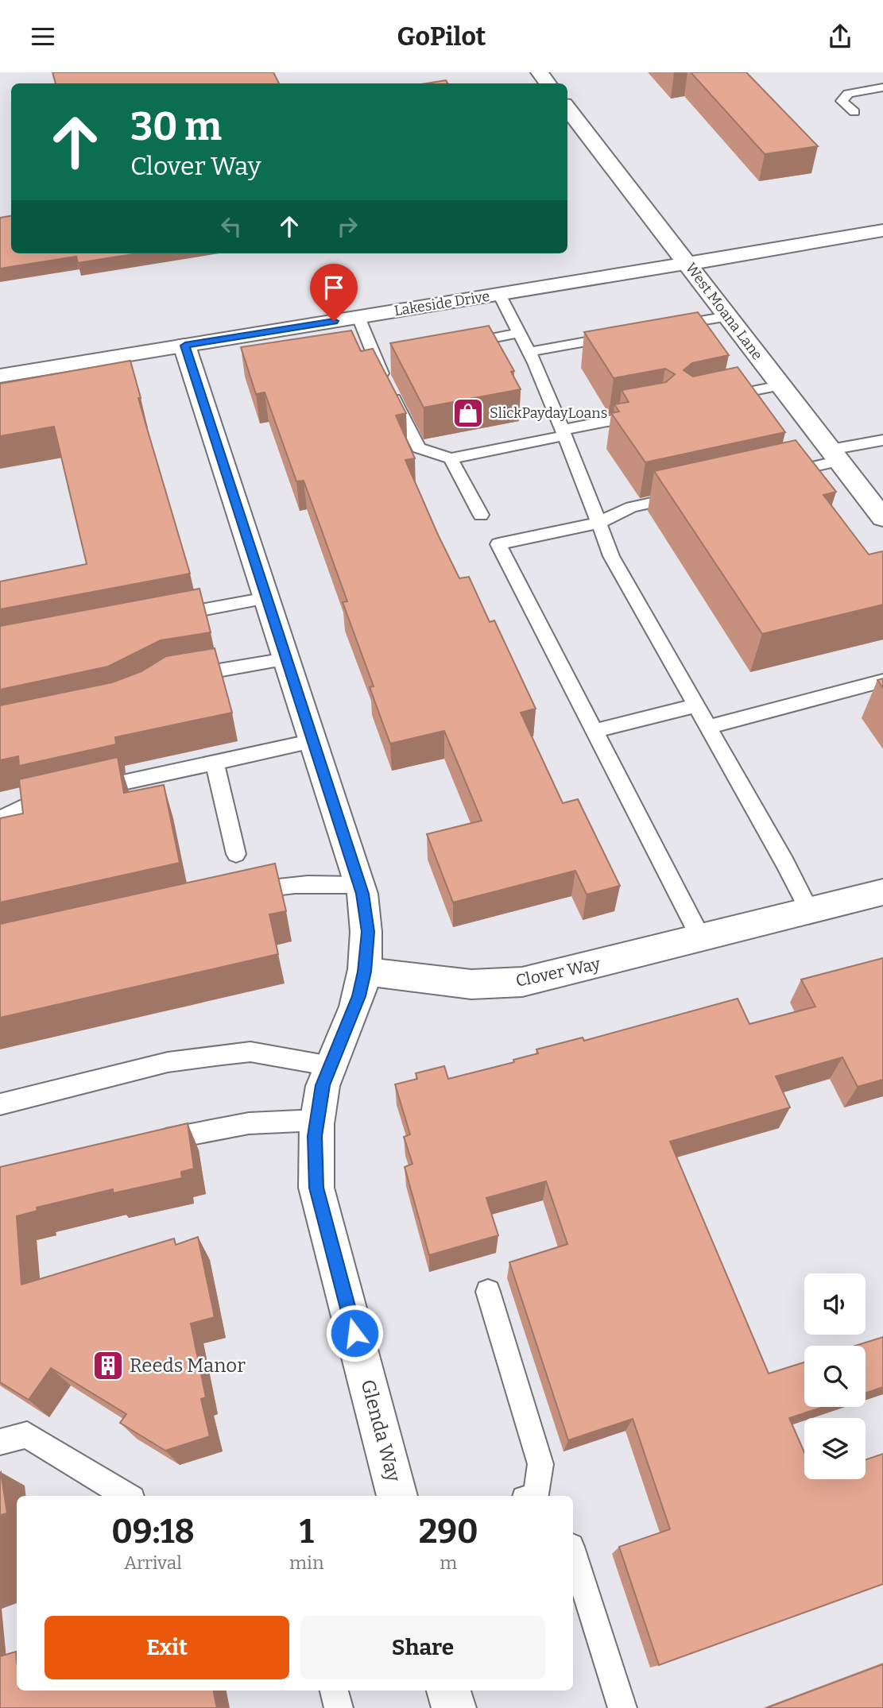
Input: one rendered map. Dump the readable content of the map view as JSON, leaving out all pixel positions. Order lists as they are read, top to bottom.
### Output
{
  "streets": {
    "street": [
      "Lakeside Drive",
      "West Moana Lane",
      "Clover Way",
      "Glenda Way"
    ]
  },
  "crossings": [
    ["Lakeside Drive", "West Moana Lane"]
  ],
  "places": {
    "shop": ["SlickPaydayLoans"],
    "building": ["Reeds Manor"]
  },
  "page": {
    "header": "GoPilot",
    "turn": ["30 m", "Clover Way"],
    "eta": [
      "09:18",
      "Arrival",
      "1",
      "min",
      "290",
      "m"
    ],
    "buttons": ["Exit", "Share"]
  }
}
